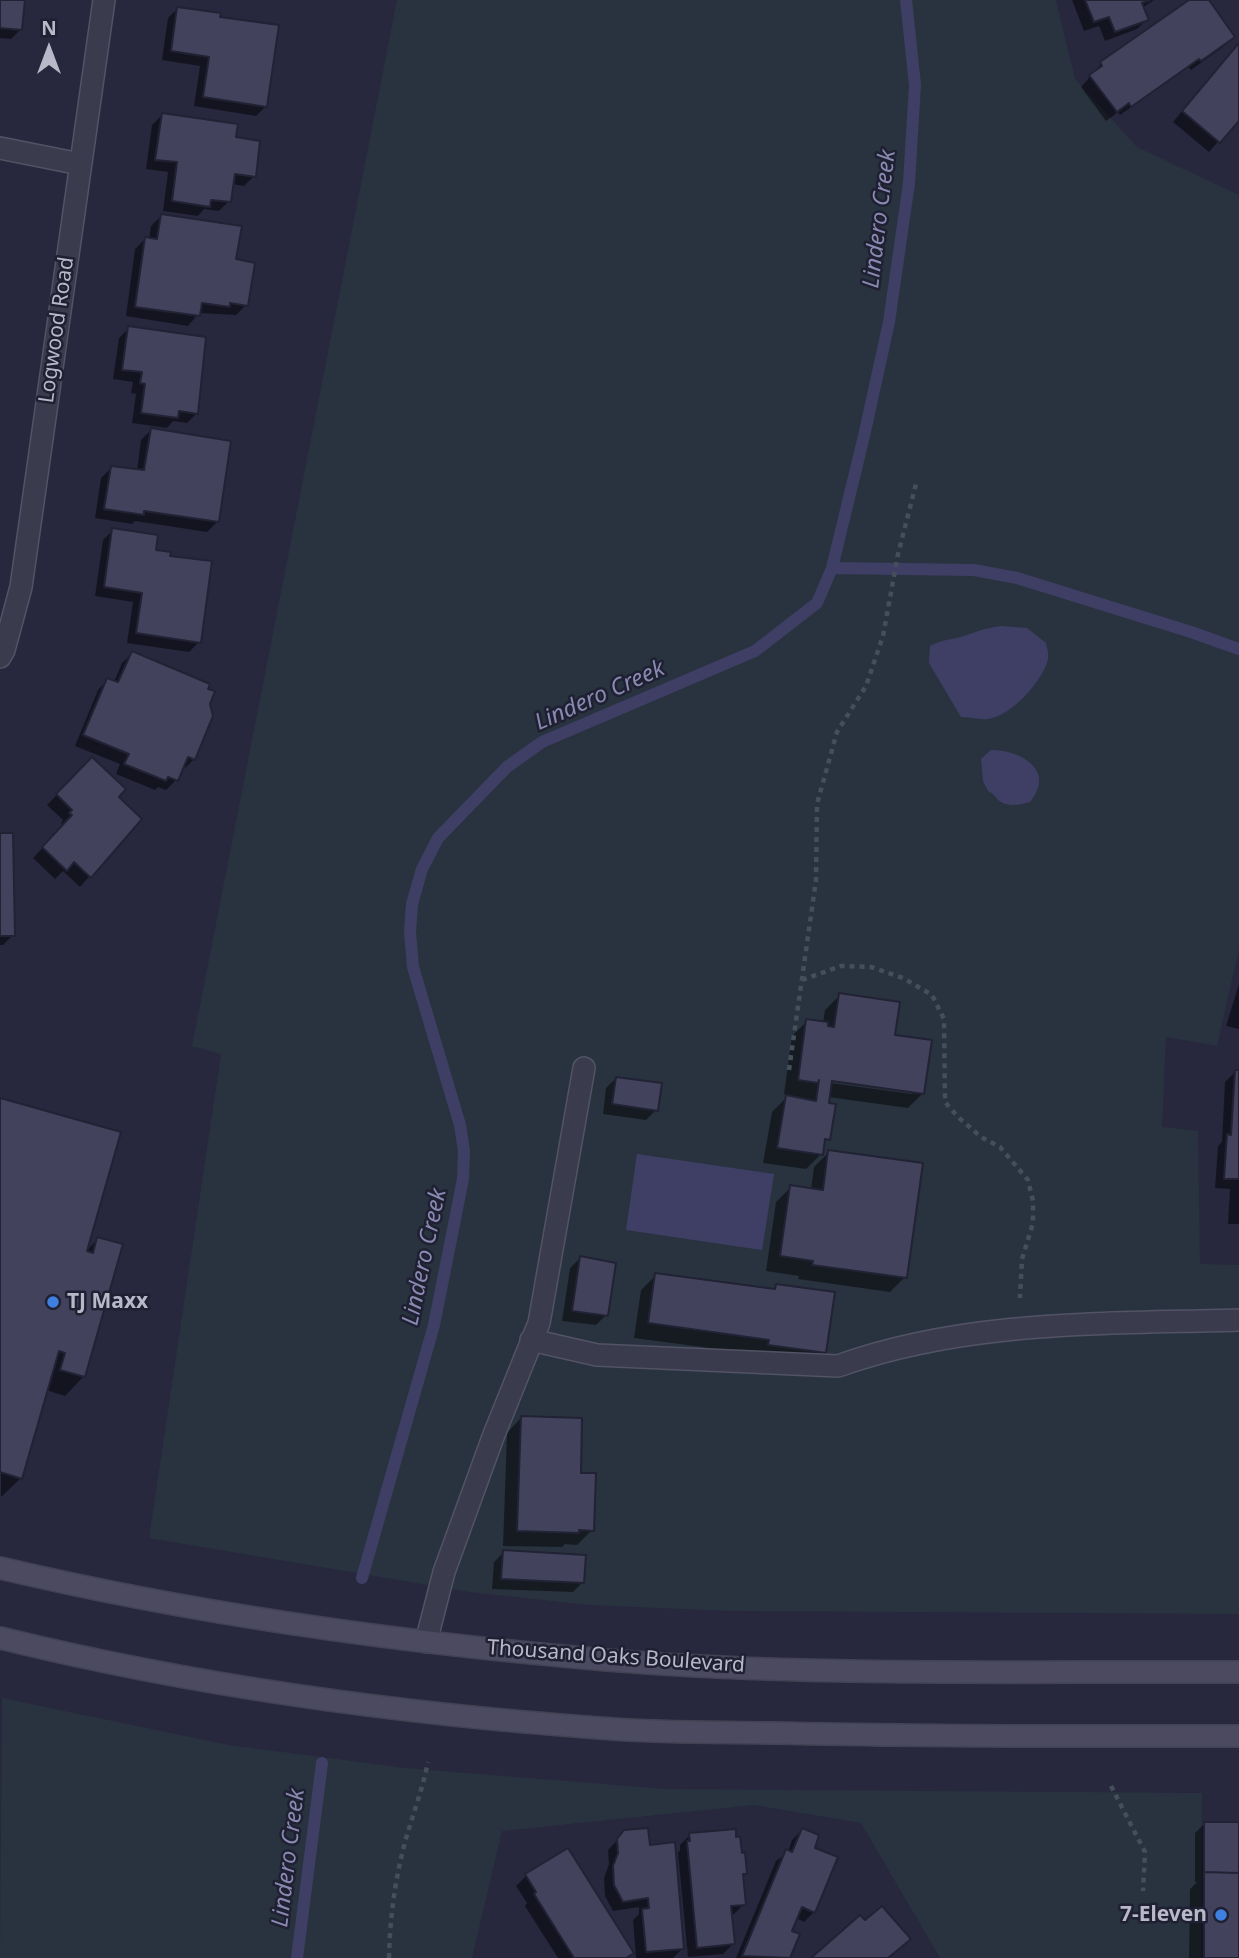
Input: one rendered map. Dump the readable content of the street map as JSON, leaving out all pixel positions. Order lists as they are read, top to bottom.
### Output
{
  "streets": {
    "main road": ["Thousand Oaks Boulevard"],
    "street": ["Logwood Road"]
  },
  "water": ["Lindero Creek"],
  "places": ["TJ Maxx", "7-Eleven"],
  "north": "top"
}
